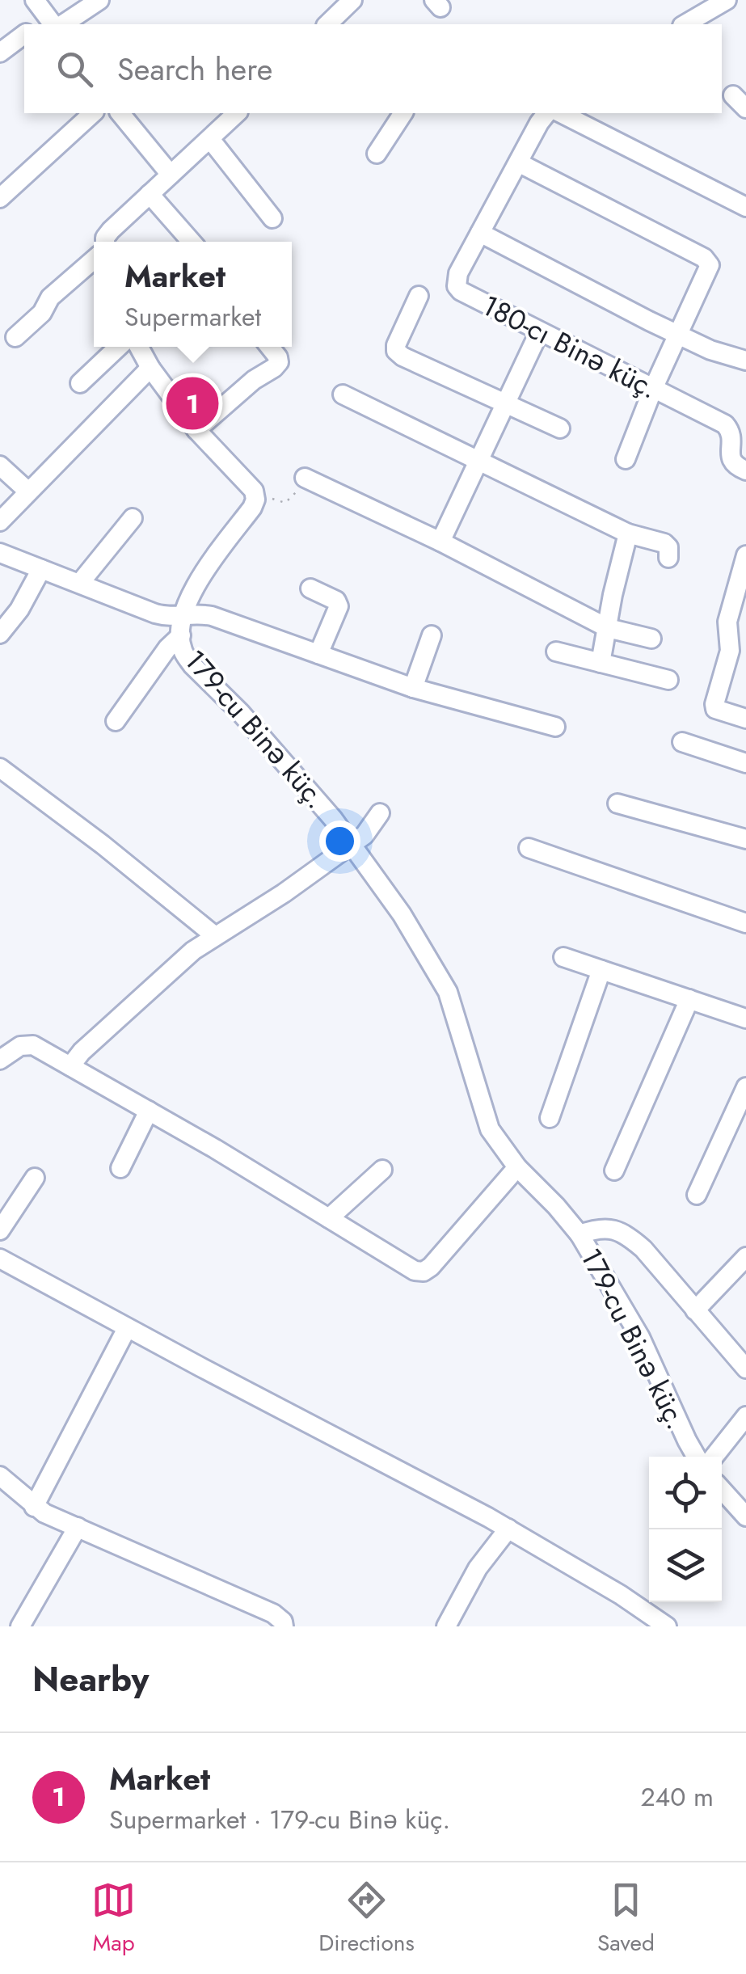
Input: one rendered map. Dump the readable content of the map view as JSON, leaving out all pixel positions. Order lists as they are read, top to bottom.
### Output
{
  "streets": {
    "street": ["180-cı Binə küç.", "179-cu Binə küç."]
  },
  "page": {
    "search": "Search here",
    "popup": ["Market", "Supermarket"],
    "pins": "1",
    "heading": "Nearby",
    "list": [
      {
        "mark": "1",
        "name": "Market",
        "note": "Supermarket · 179-cu Binə küç.",
        "value": "240 m"
      }
    ],
    "nav": ["Map", "Directions", "Saved"]
  }
}
